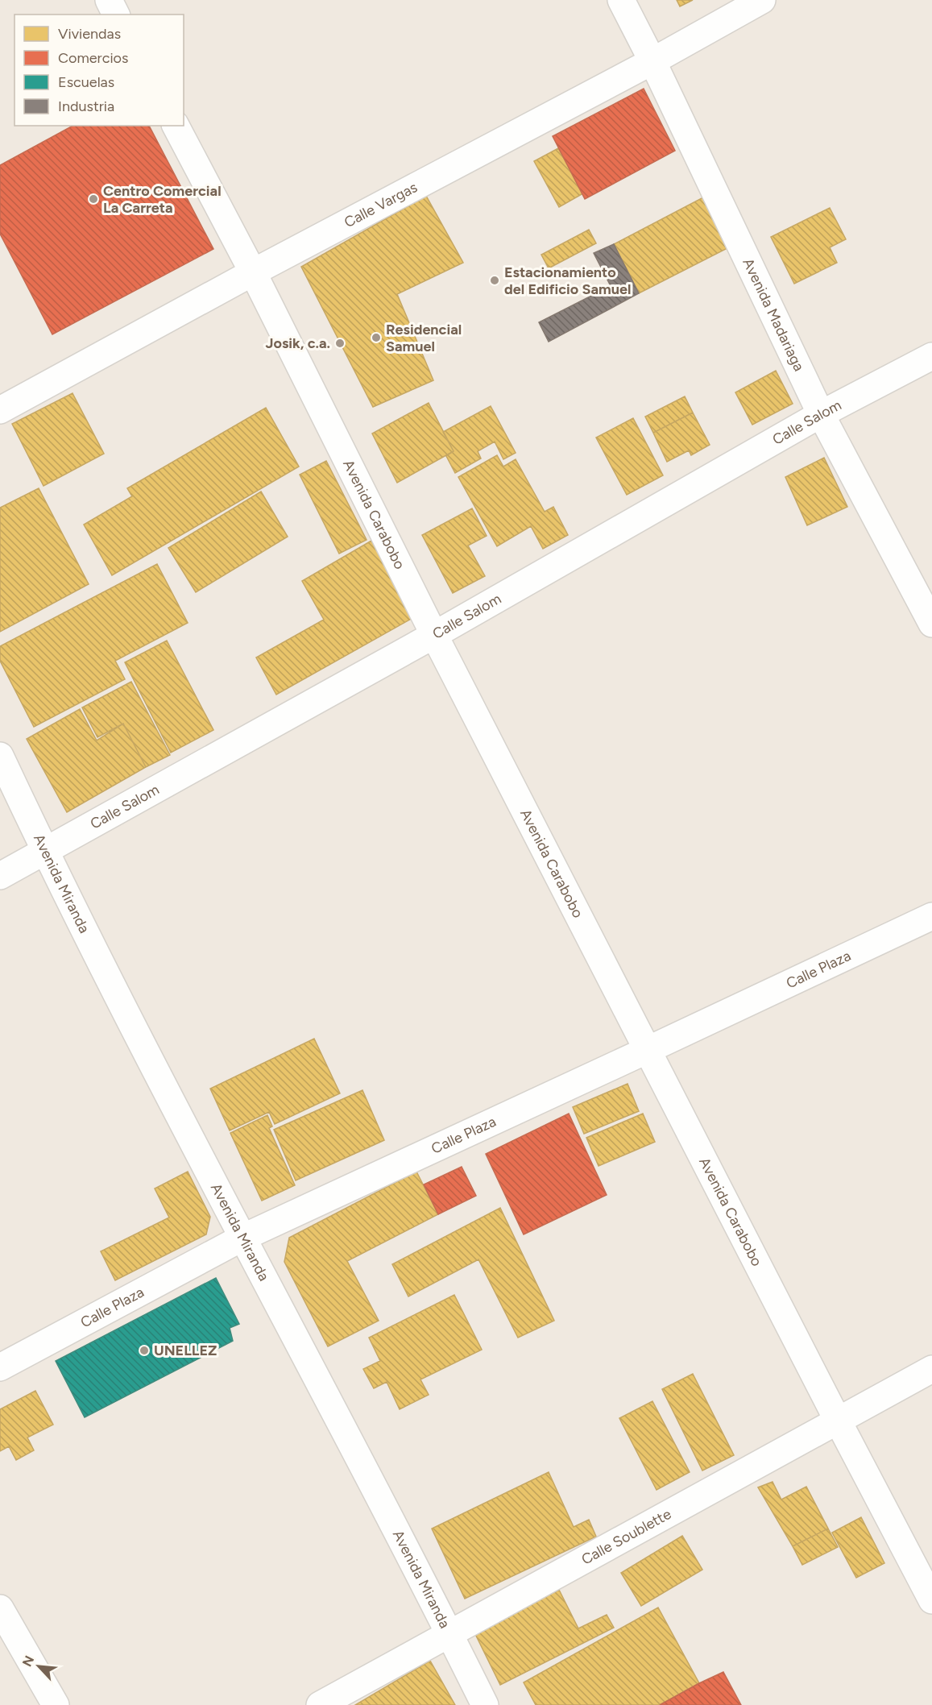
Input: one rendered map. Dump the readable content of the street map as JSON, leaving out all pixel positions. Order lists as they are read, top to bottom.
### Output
{
  "streets": {
    "street": [
      "Calle Vargas",
      "Avenida Madariaga",
      "Calle Salom",
      "Avenida Carabobo",
      "Avenida Miranda",
      "Calle Plaza",
      "Calle Soublette"
    ]
  },
  "crossings": [
    ["Calle Vargas", "Avenida Madariaga"],
    ["Calle Vargas", "Avenida Carabobo"],
    ["Avenida Madariaga", "Calle Salom"],
    ["Calle Salom", "Avenida Carabobo"],
    ["Calle Salom", "Avenida Miranda"],
    ["Avenida Carabobo", "Calle Plaza"],
    ["Avenida Carabobo", "Calle Soublette"],
    ["Avenida Miranda", "Calle Plaza"],
    ["Avenida Miranda", "Calle Soublette"]
  ],
  "places": [
    "Centro Comercial La Carreta",
    "Estacionamiento del Edificio Samuel",
    "Residencial Samuel",
    "Josik, c.a.",
    "UNELLEZ"
  ],
  "legend": [
    "Viviendas",
    "Comercios",
    "Escuelas",
    "Industria"
  ],
  "north": "top left"
}
